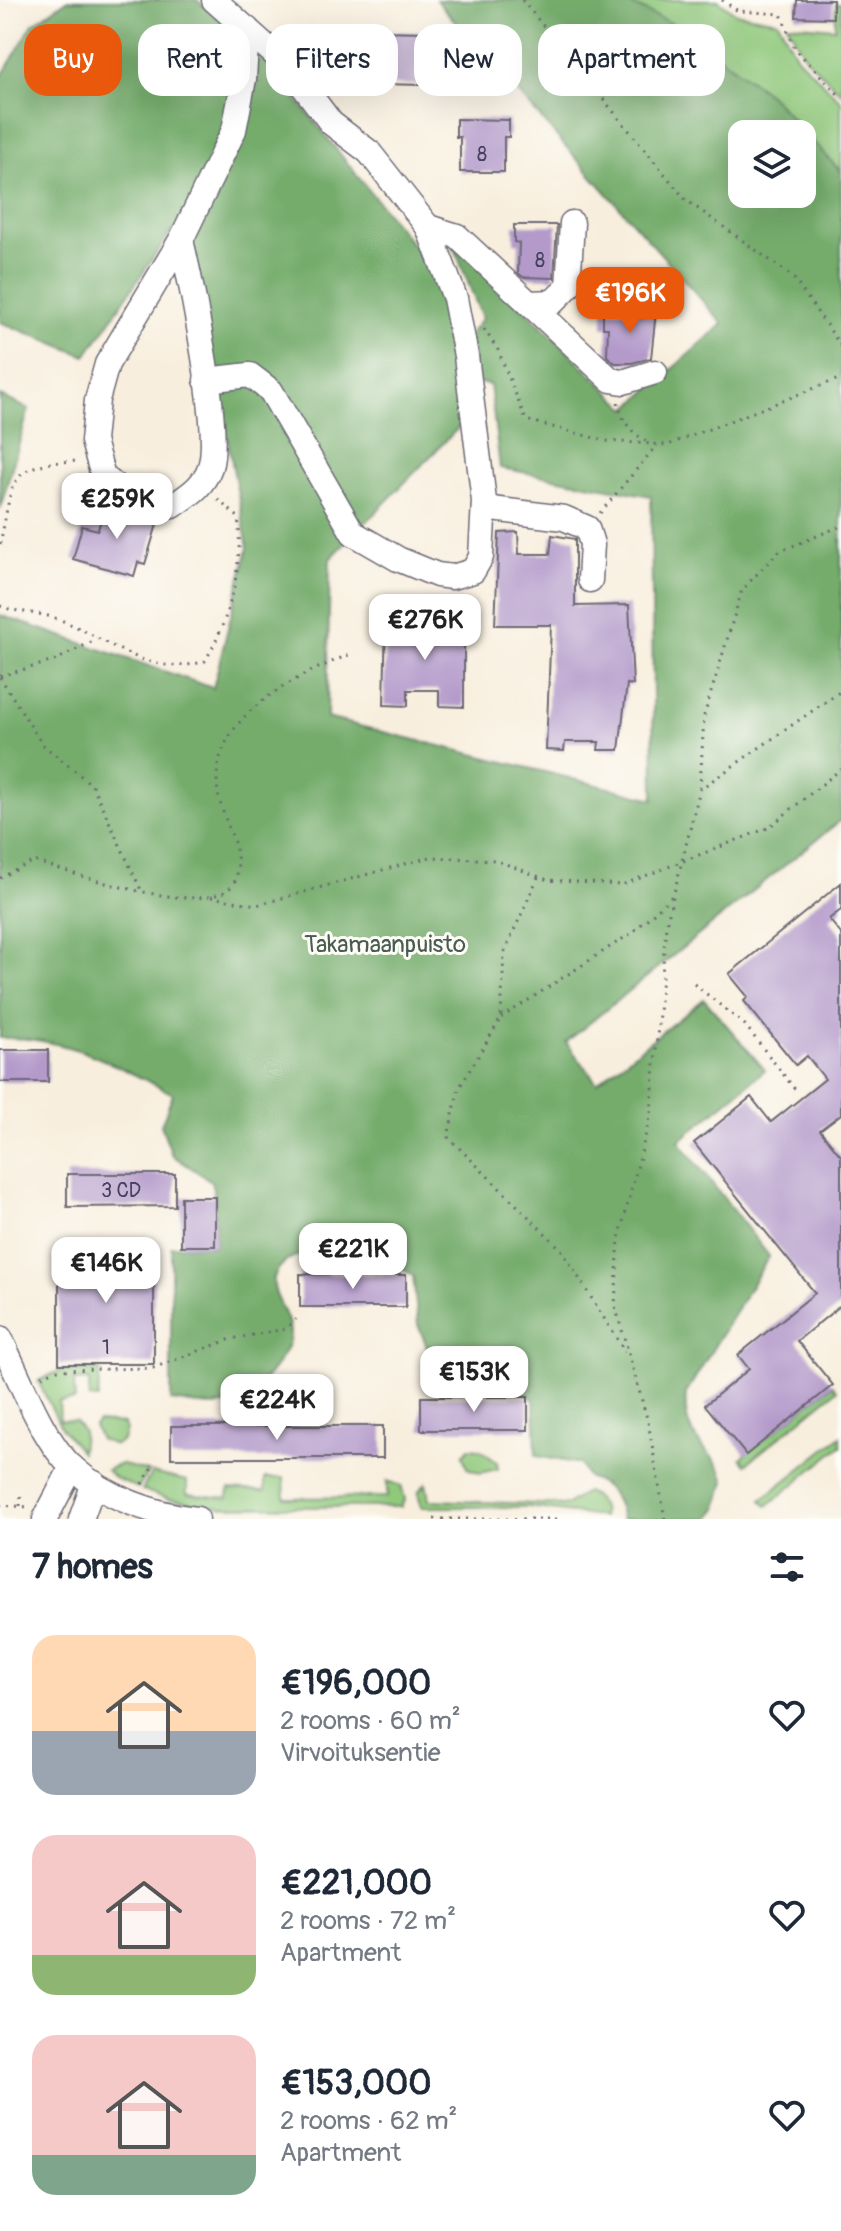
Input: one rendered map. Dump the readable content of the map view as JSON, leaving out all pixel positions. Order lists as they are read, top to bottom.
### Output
{
  "parks": ["Takamaanpuisto"],
  "house_numbers": [
    "8",
    "8",
    "3 CD",
    "1"
  ],
  "page": {
    "chip": [
      "Buy",
      "Rent",
      "Filters",
      "New",
      "Apartment"
    ],
    "price": [
      "€196K",
      "€259K",
      "€276K",
      "€221K",
      "€146K",
      "€153K",
      "€224K"
    ],
    "heading": "7 homes",
    "list": [
      {
        "name": "€196,000",
        "note": "2 rooms · 60 m² · Virvoituksentie"
      },
      {
        "name": "€221,000",
        "note": "2 rooms · 72 m² · Apartment"
      },
      {
        "name": "€153,000",
        "note": "2 rooms · 62 m² · Apartment"
      }
    ]
  }
}
